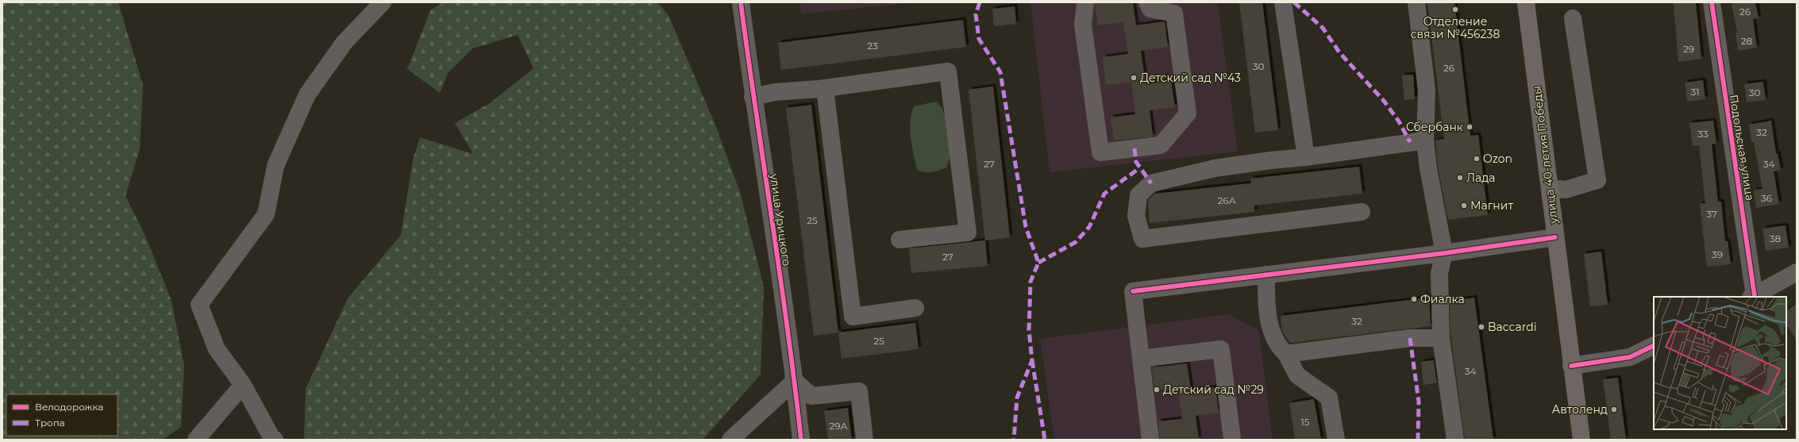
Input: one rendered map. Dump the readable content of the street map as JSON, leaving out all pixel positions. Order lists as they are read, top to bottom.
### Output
{
  "streets": {
    "main road": ["улица 40-летия Победы"],
    "street": ["Подольская улица", "улица Урицкого"]
  },
  "places": [
    "Отделение связи №456238",
    "Детский сад №43",
    "Сбербанк",
    "Ozon",
    "Лада",
    "Магнит",
    "Фиалка",
    "Baccardi",
    "Детский сад №29",
    "Автоленд"
  ],
  "house_numbers": [
    "26",
    "28",
    "23",
    "29",
    "30",
    "26",
    "31",
    "30",
    "32",
    "33",
    "27",
    "34",
    "36",
    "26А",
    "37",
    "25",
    "38",
    "39",
    "27",
    "32",
    "25",
    "34",
    "15",
    "29А"
  ],
  "legend": ["Велодорожка", "Тропа"]
}
